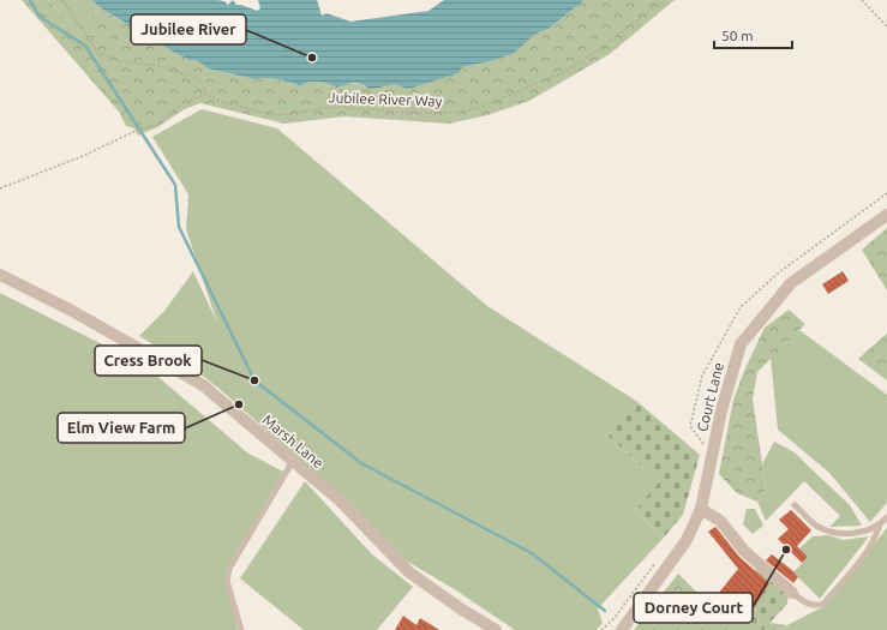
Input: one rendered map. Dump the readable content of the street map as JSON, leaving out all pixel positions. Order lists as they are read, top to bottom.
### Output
{
  "streets": {
    "street": ["Court Lane", "Marsh Lane"],
    "path": ["Jubilee River Way"]
  },
  "places": [
    "Jubilee River",
    "Cress Brook",
    "Elm View Farm",
    "Dorney Court"
  ],
  "scale_bar": "50 m"
}
